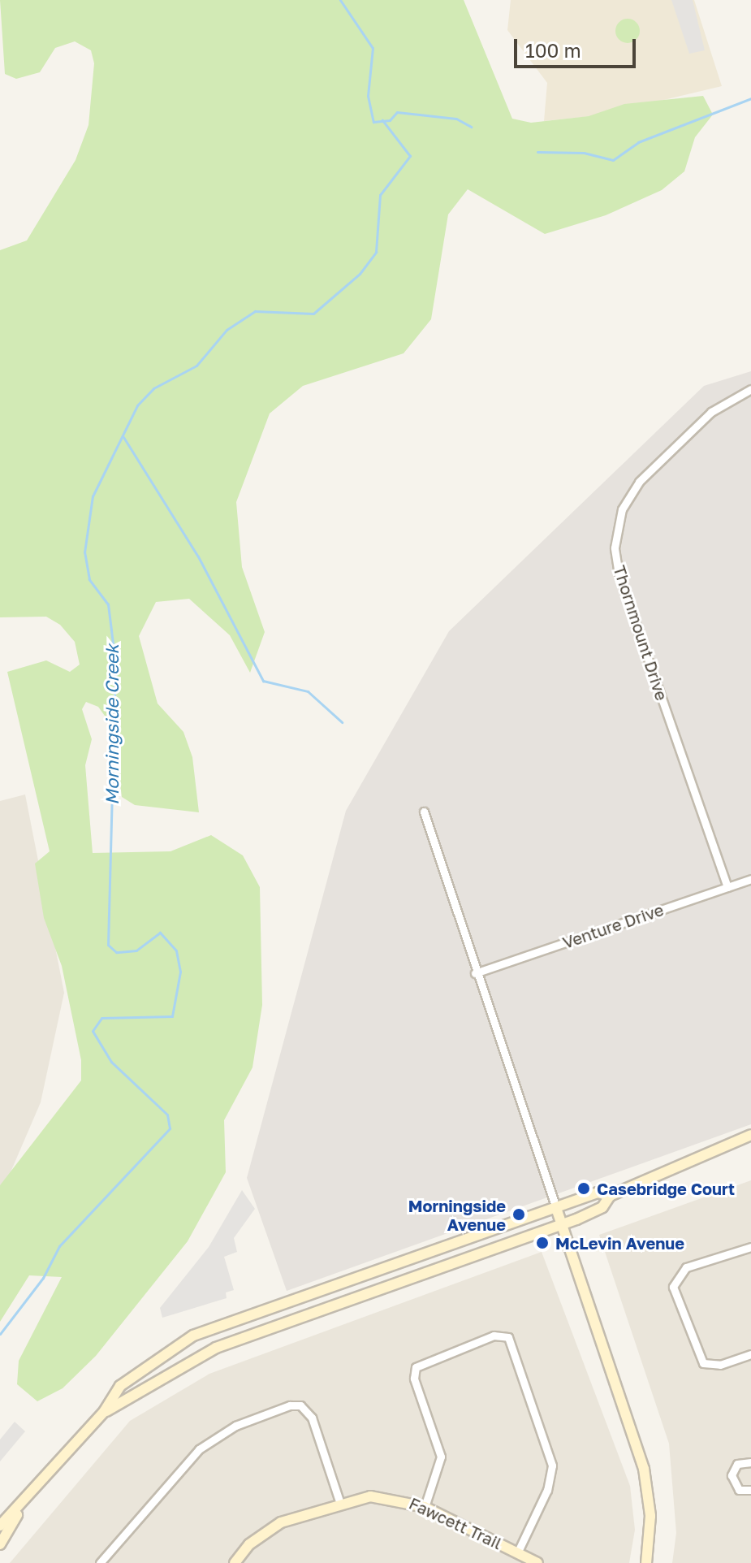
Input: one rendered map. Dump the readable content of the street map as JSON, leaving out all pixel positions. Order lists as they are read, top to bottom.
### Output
{
  "streets": {
    "main road": ["Fawcett Trail"],
    "street": ["Thornmount Drive", "Venture Drive"]
  },
  "crossings": [
    ["Thornmount Drive", "Venture Drive"]
  ],
  "water": ["Morningside Creek"],
  "places": ["Casebridge Court", "Morningside Avenue", "McLevin Avenue"],
  "scale_bar": "100 m"
}
